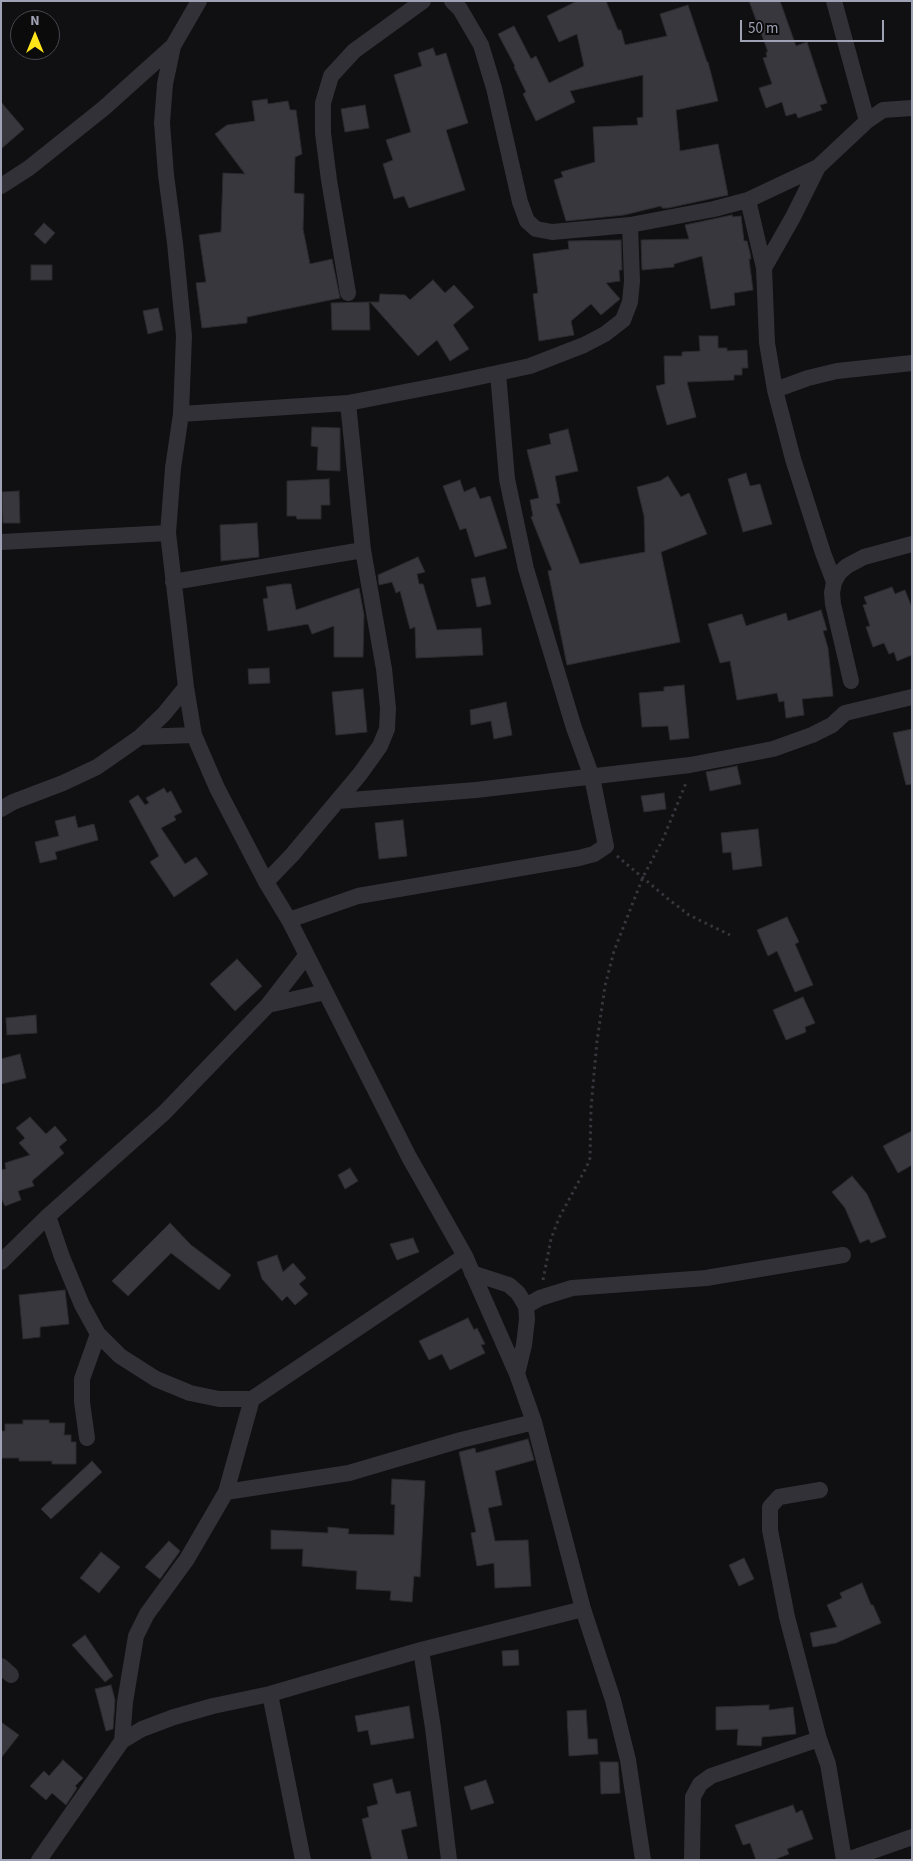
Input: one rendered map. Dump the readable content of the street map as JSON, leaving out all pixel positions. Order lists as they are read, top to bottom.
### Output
{
  "scale_bar": "50 m",
  "north": "top"
}
